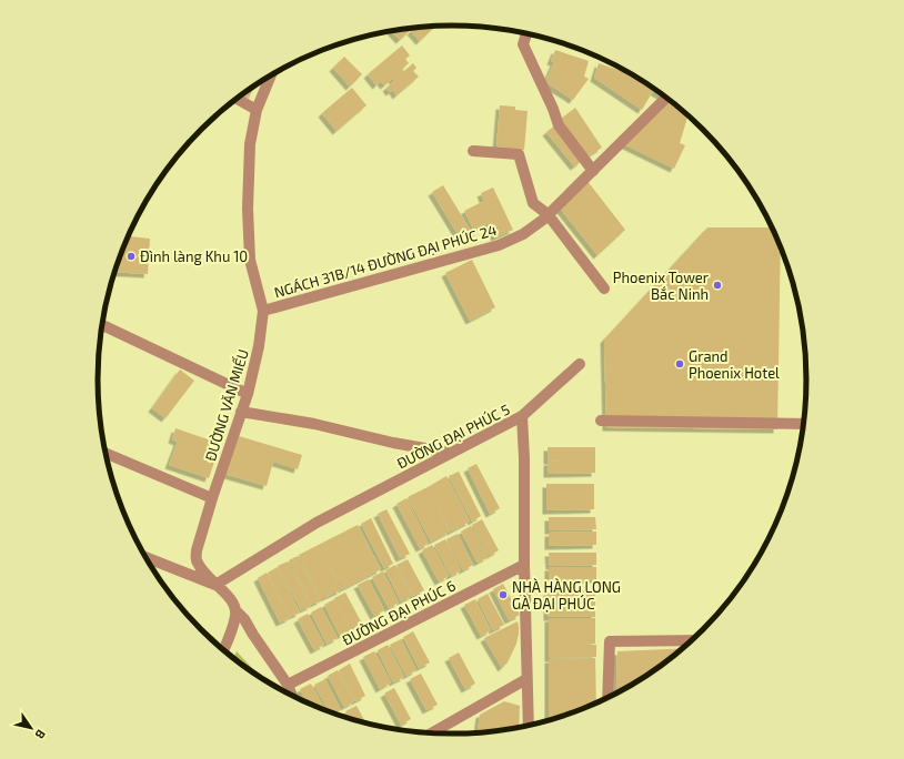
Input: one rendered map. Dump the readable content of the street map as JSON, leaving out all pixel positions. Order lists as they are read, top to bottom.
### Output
{
  "streets": {
    "street": [
      "NGÁCH 31B/14 ĐƯỜNG ĐẠI PHÚC 24",
      "ĐƯỜNG VĂN MIẾU",
      "ĐƯỜNG ĐẠI PHÚC 5",
      "ĐƯỜNG ĐẠI PHÚC 6"
    ]
  },
  "crossings": [
    ["NGÁCH 31B/14 ĐƯỜNG ĐẠI PHÚC 24", "ĐƯỜNG VĂN MIẾU"],
    ["ĐƯỜNG VĂN MIẾU", "ĐƯỜNG ĐẠI PHÚC 5"],
    ["ĐƯỜNG VĂN MIẾU", "ĐƯỜNG ĐẠI PHÚC 6"],
    ["ĐƯỜNG ĐẠI PHÚC 5", "ĐƯỜNG ĐẠI PHÚC 6"]
  ],
  "places": [
    "Đình làng Khu 10",
    "Phoenix Tower Bắc Ninh",
    "Grand Phoenix Hotel",
    "NHÀ HÀNG LONG GÀ ĐẠI PHÚC"
  ],
  "north": "bottom right"
}
